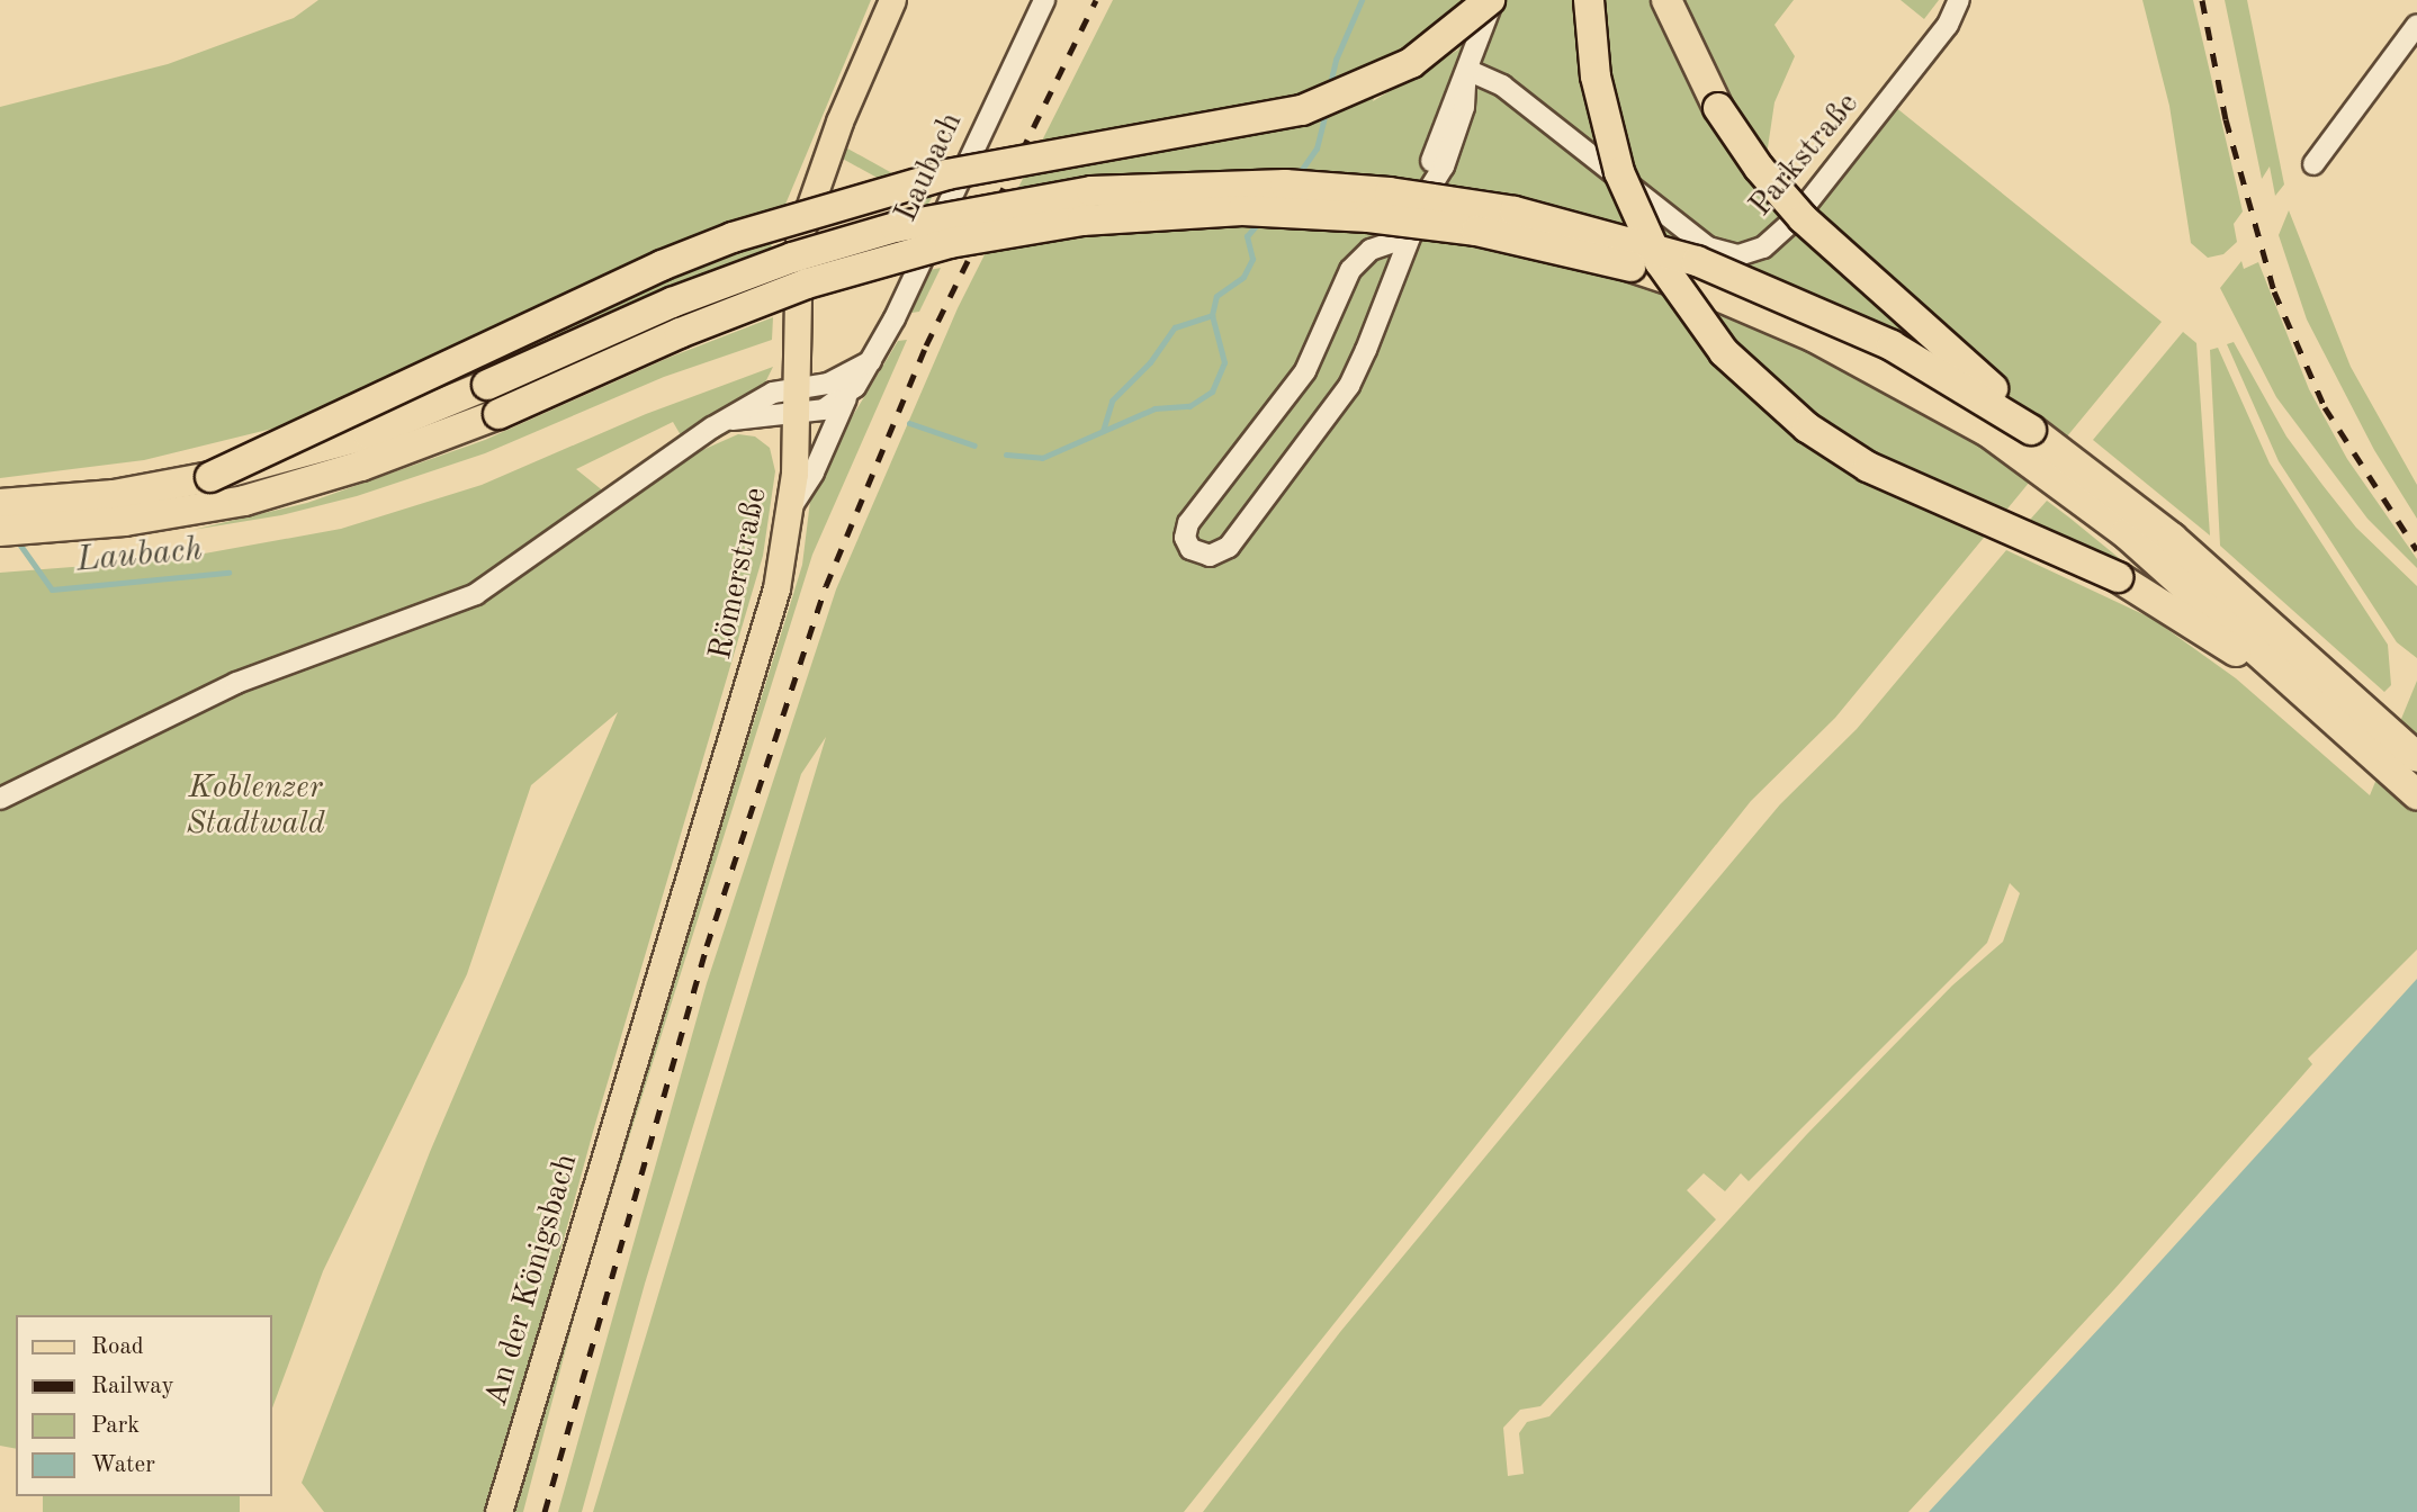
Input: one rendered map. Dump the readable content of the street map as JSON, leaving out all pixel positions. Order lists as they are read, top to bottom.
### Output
{
  "streets": {
    "main road": ["Römerstraße", "An der Königsbach"],
    "street": ["Parkstraße", "Laubach"]
  },
  "crossings": [
    ["Laubach", "Römerstraße"],
    ["Römerstraße", "An der Königsbach"]
  ],
  "water": ["Laubach"],
  "parks": ["Koblenzer Stadtwald"],
  "legend": [
    "Road",
    "Railway",
    "Park",
    "Water"
  ]
}
